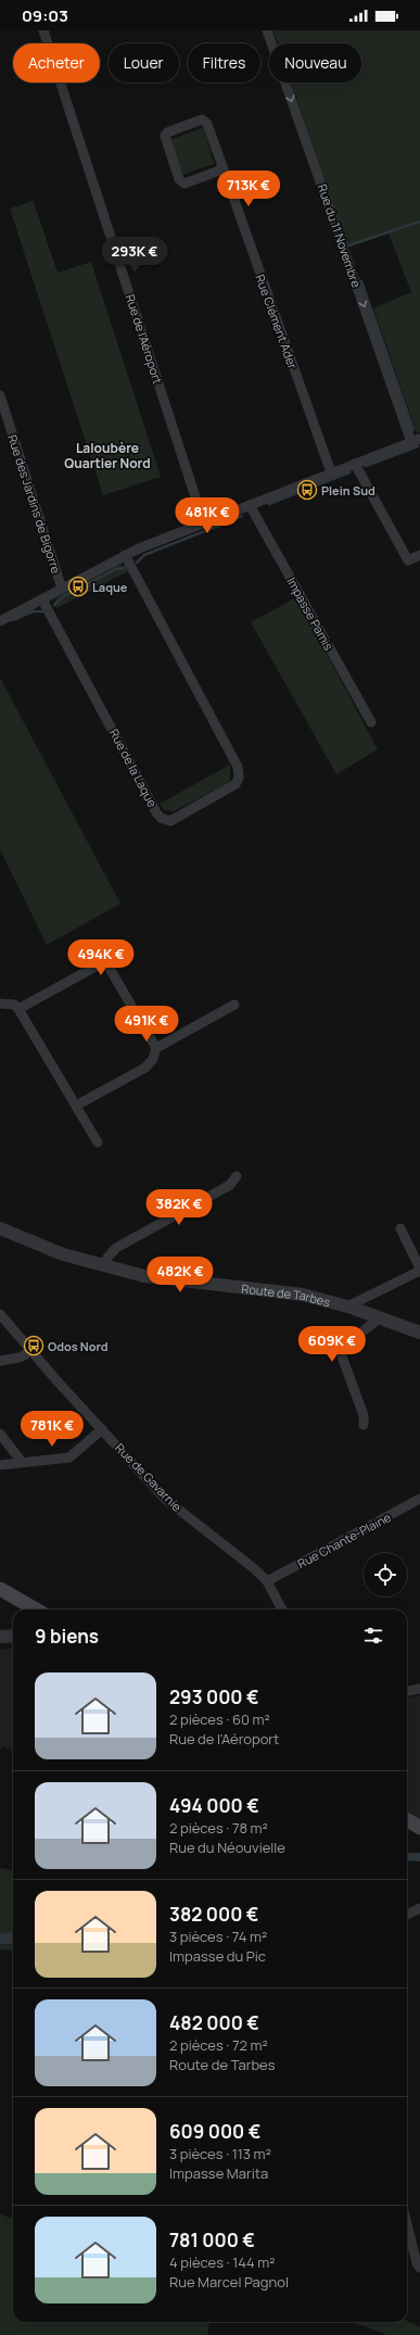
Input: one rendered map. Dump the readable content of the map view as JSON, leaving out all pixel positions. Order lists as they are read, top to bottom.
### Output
{
  "streets": {
    "street": [
      "Rue du 11 Novembre",
      "Rue Clément Ader",
      "Rue de l'Aéroport",
      "Rue des Jardins de Bigorre",
      "Impasse Pamis",
      "Rue de la Laque",
      "Route de Tarbes",
      "Rue de Gavarnie",
      "Rue Chante-Plaine"
    ]
  },
  "crossings": [
    ["Rue de Gavarnie", "Rue Chante-Plaine"]
  ],
  "one_way": ["Rue du 11 Novembre"],
  "districts": ["Laloubère Quartier Nord"],
  "places": {
    "bus stop": ["Plein Sud", "Laque", "Odos Nord"]
  },
  "page": {
    "status": "09:03",
    "chip": [
      "Acheter",
      "Louer",
      "Filtres",
      "Nouveau"
    ],
    "price": [
      "713K €",
      "293K €",
      "481K €",
      "494K €",
      "491K €",
      "382K €",
      "482K €",
      "609K €",
      "781K €"
    ],
    "heading": "9 biens",
    "list": [
      {
        "name": "293 000 €",
        "note": "2 pièces · 60 m² · Rue de l'Aéroport"
      },
      {
        "name": "494 000 €",
        "note": "2 pièces · 78 m² · Rue du Néouvielle"
      },
      {
        "name": "382 000 €",
        "note": "3 pièces · 74 m² · Impasse du Pic"
      },
      {
        "name": "482 000 €",
        "note": "2 pièces · 72 m² · Route de Tarbes"
      },
      {
        "name": "609 000 €",
        "note": "3 pièces · 113 m² · Impasse Marita"
      },
      {
        "name": "781 000 €",
        "note": "4 pièces · 144 m² · Rue Marcel Pagnol"
      }
    ]
  }
}
